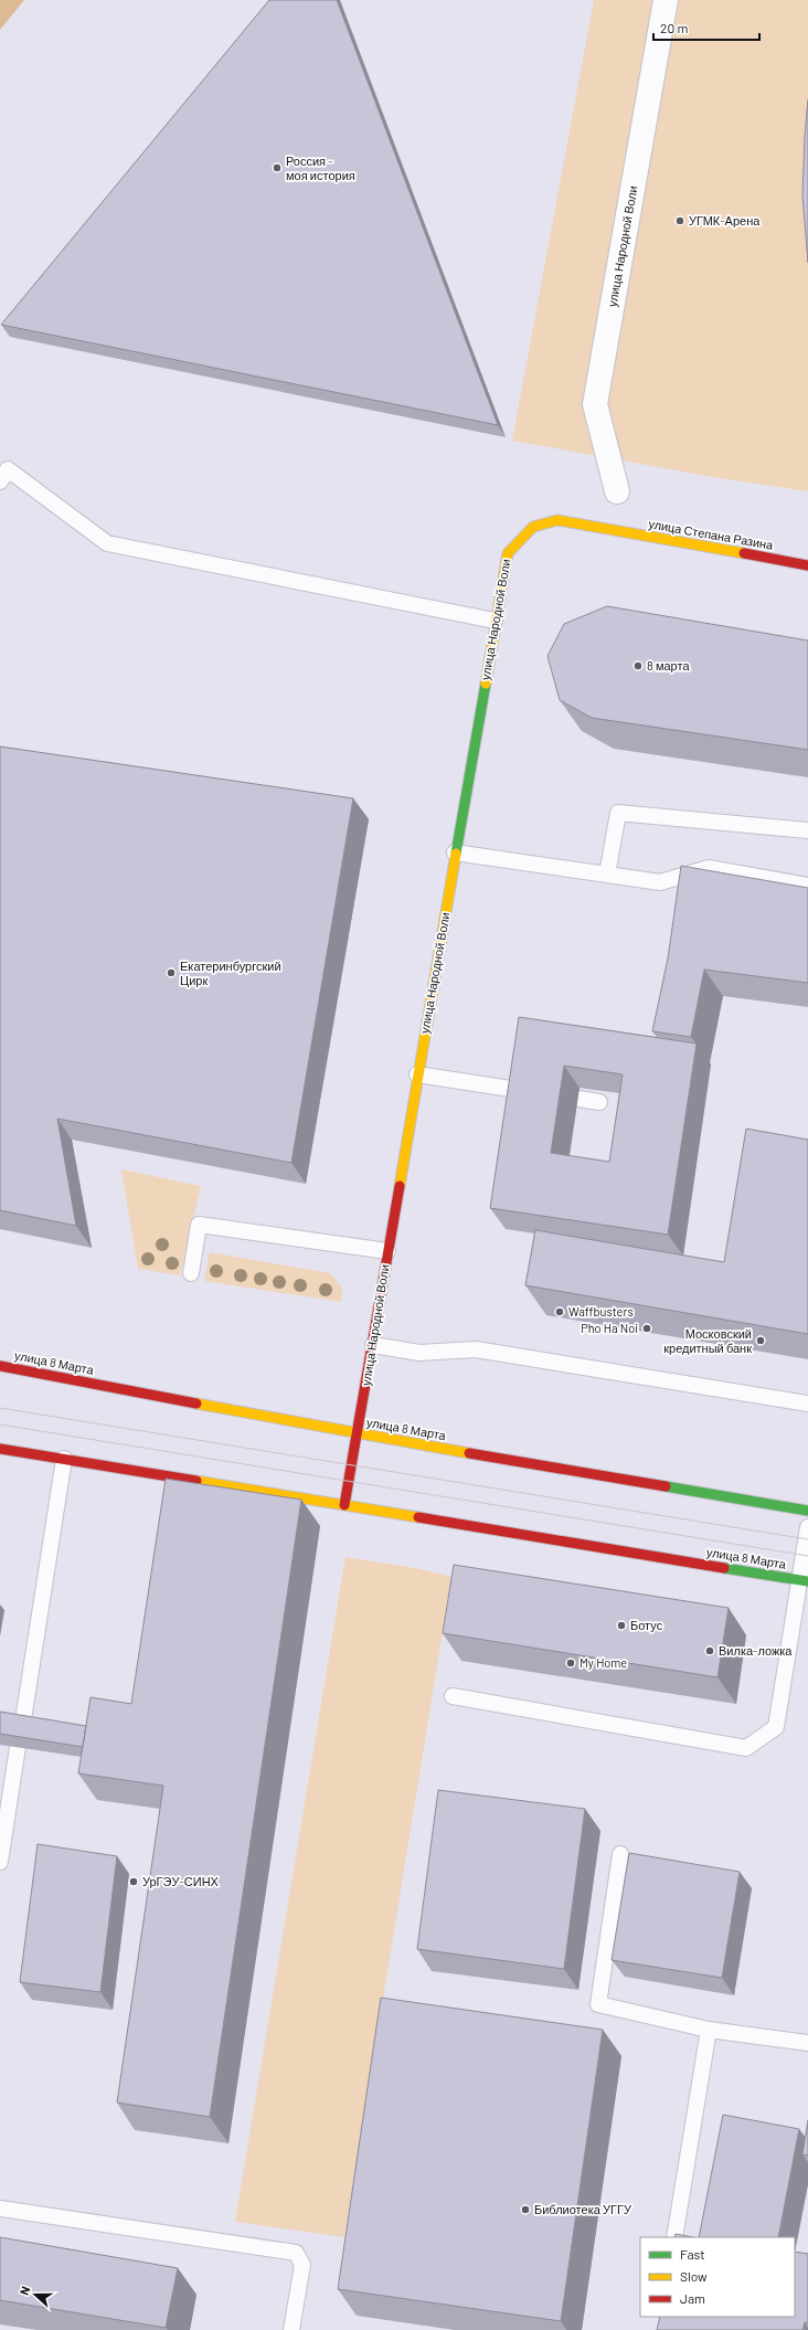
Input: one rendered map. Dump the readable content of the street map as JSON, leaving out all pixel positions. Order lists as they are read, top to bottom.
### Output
{
  "streets": {
    "main road": ["улица Народной Воли", "улица Степана Разина", "улица 8 Марта"]
  },
  "crossings": [
    ["улица Народной Воли", "улица Степана Разина"],
    ["улица Народной Воли", "улица 8 Марта"]
  ],
  "places": [
    "Россия - моя история",
    "УГМК-Арена",
    "8 марта",
    "Екатеринбургский Цирк",
    "Waffbusters",
    "Pho Ha Noi",
    "Московский кредитный банк",
    "Ботус",
    "Вилка-ложка",
    "My Home",
    "УрГЭУ-СИНХ",
    "Библиотека УГГУ"
  ],
  "legend": ["Fast", "Slow", "Jam"],
  "scale_bar": "20 m",
  "north": "left"
}
